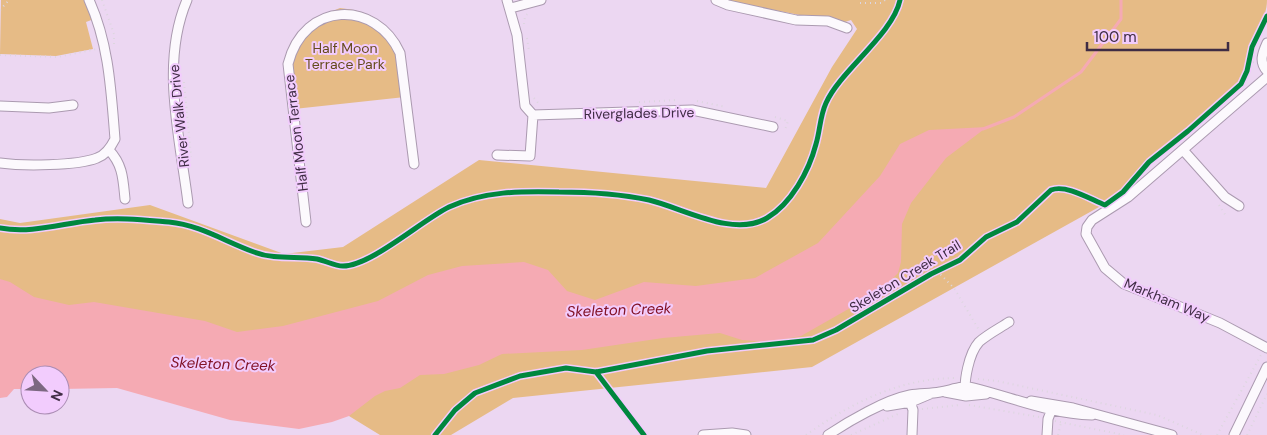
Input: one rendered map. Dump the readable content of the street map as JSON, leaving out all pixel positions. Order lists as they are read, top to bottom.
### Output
{
  "streets": {
    "street": [
      "Riverglades Drive",
      "River Walk Drive",
      "Half Moon Terrace",
      "Markham Way"
    ],
    "cycle path": ["Skeleton Creek Trail"]
  },
  "water": ["Skeleton Creek"],
  "parks": ["Half Moon Terrace Park"],
  "scale_bar": "100 m",
  "north": "bottom right"
}
